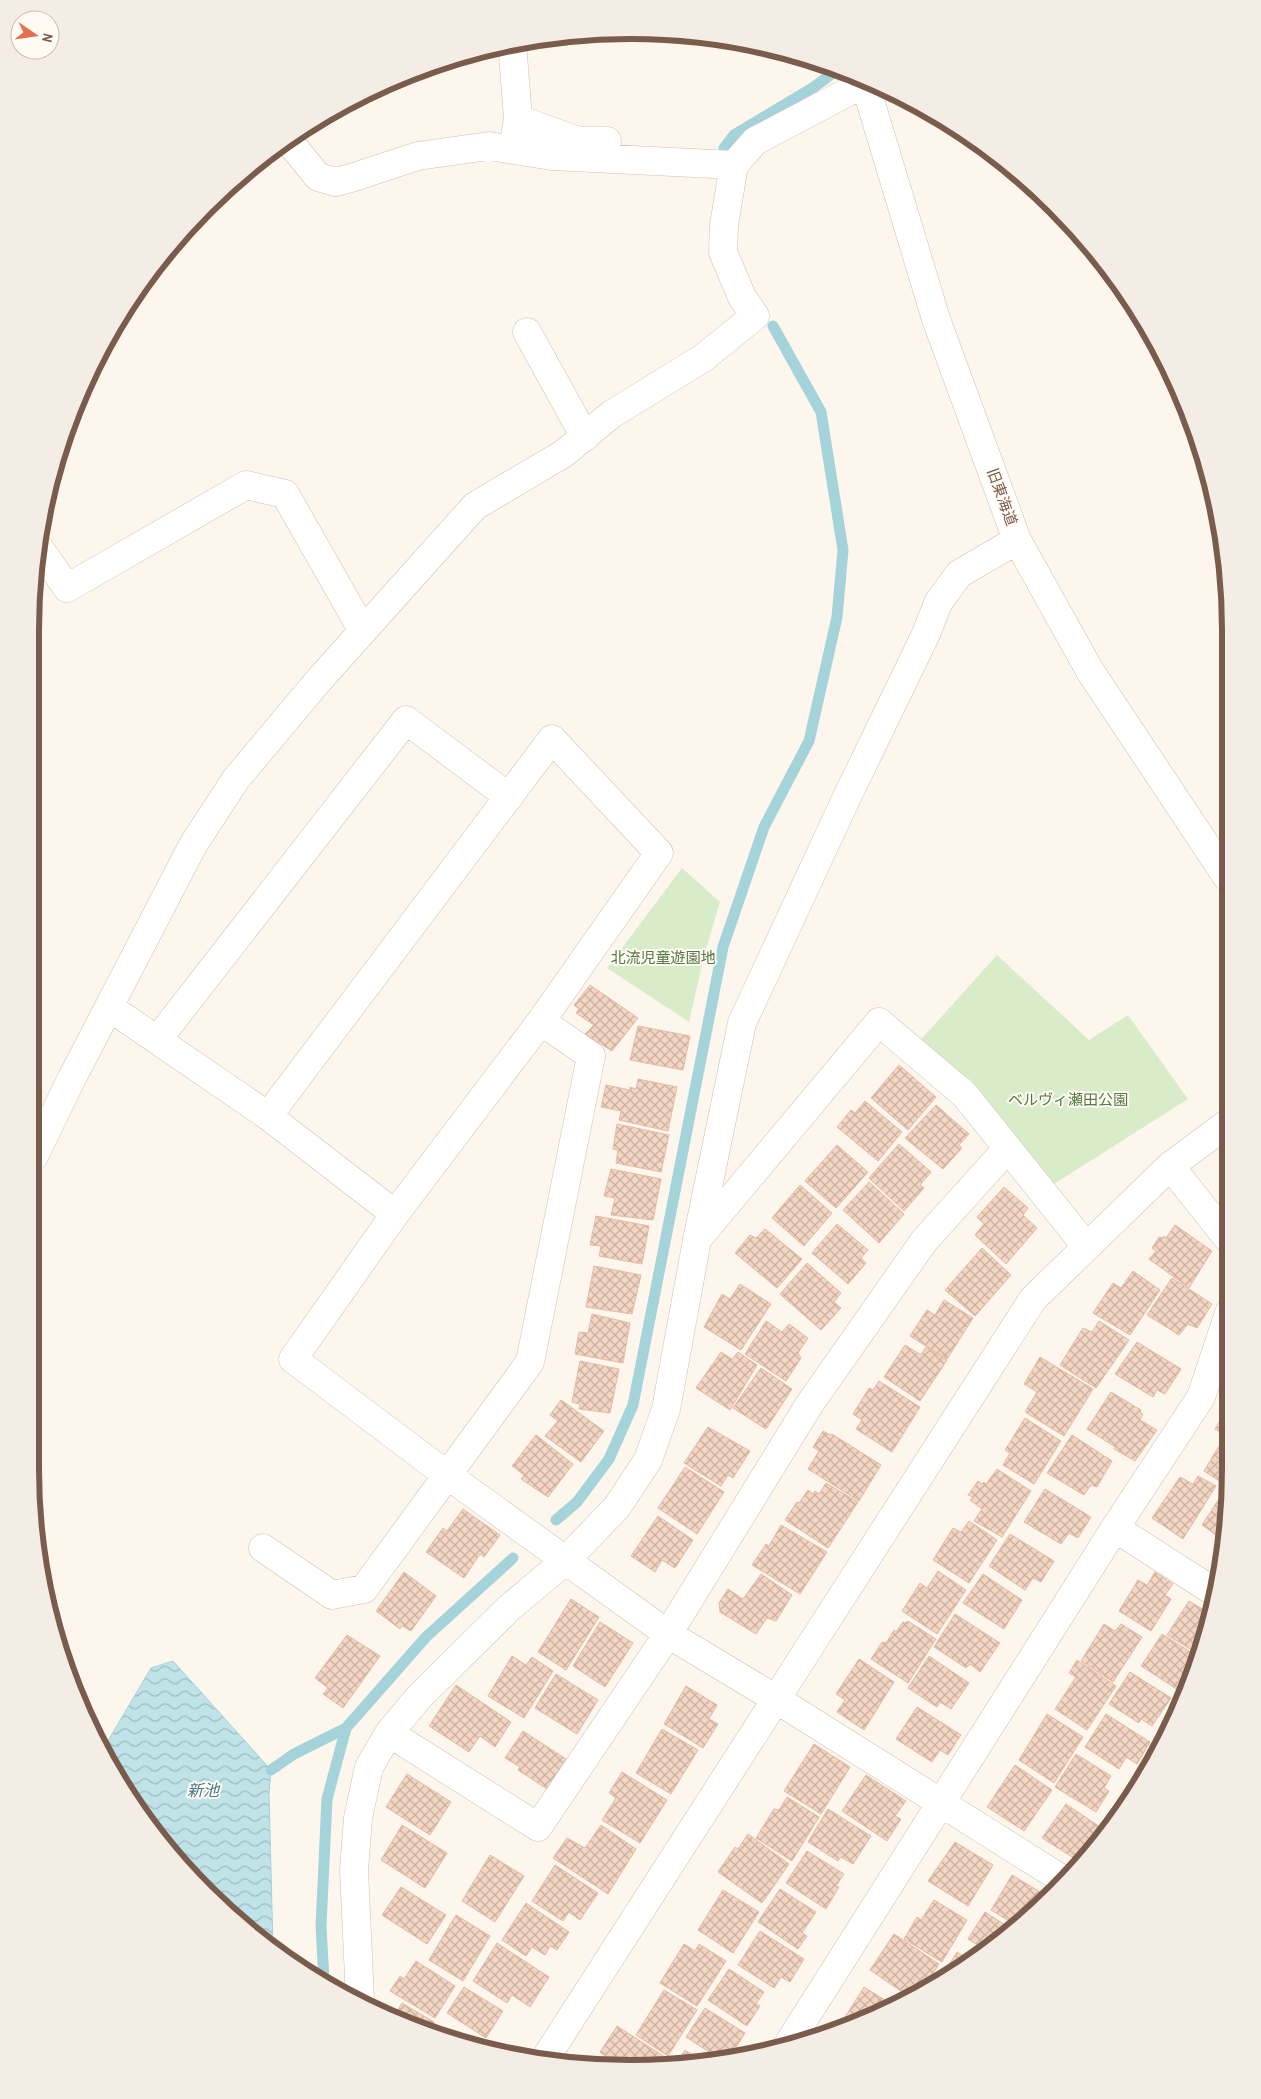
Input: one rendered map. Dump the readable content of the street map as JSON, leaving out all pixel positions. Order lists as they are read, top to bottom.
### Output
{
  "streets": {
    "street": ["旧東海道"]
  },
  "water": ["新池"],
  "parks": ["北流児童遊園地", "ベルヴィ瀬田公園"],
  "north": "right"
}
